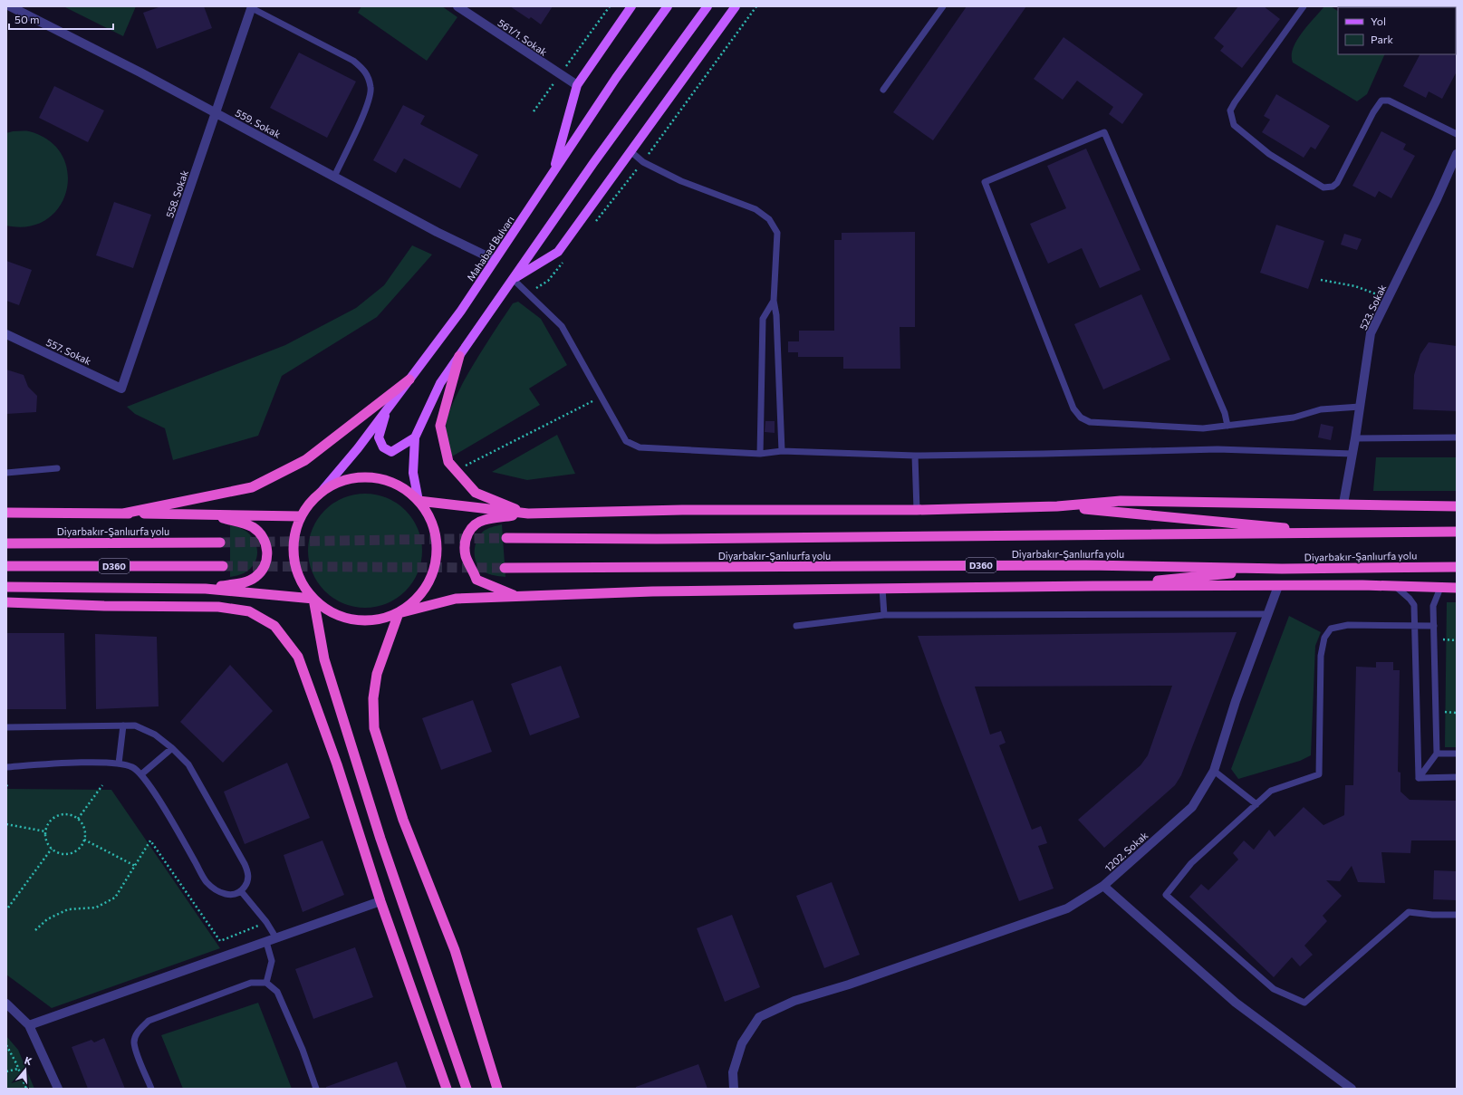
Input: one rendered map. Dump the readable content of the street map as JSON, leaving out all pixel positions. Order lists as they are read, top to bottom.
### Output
{
  "streets": {
    "highway": ["Diyarbakır-Şanlıurfa yolu", "D360"],
    "main road": ["Mahabad Bulvarı"],
    "street": [
      "561/1. Sokak",
      "559. Sokak",
      "558. Sokak",
      "523. Sokak",
      "557. Sokak",
      "1202. Sokak"
    ]
  },
  "crossings": [
    ["559. Sokak", "558. Sokak"],
    ["559. Sokak", "Mahabad Bulvarı"],
    ["558. Sokak", "557. Sokak"]
  ],
  "legend": ["Yol", "Park"],
  "scale_bar": "50 m",
  "north": "top"
}
